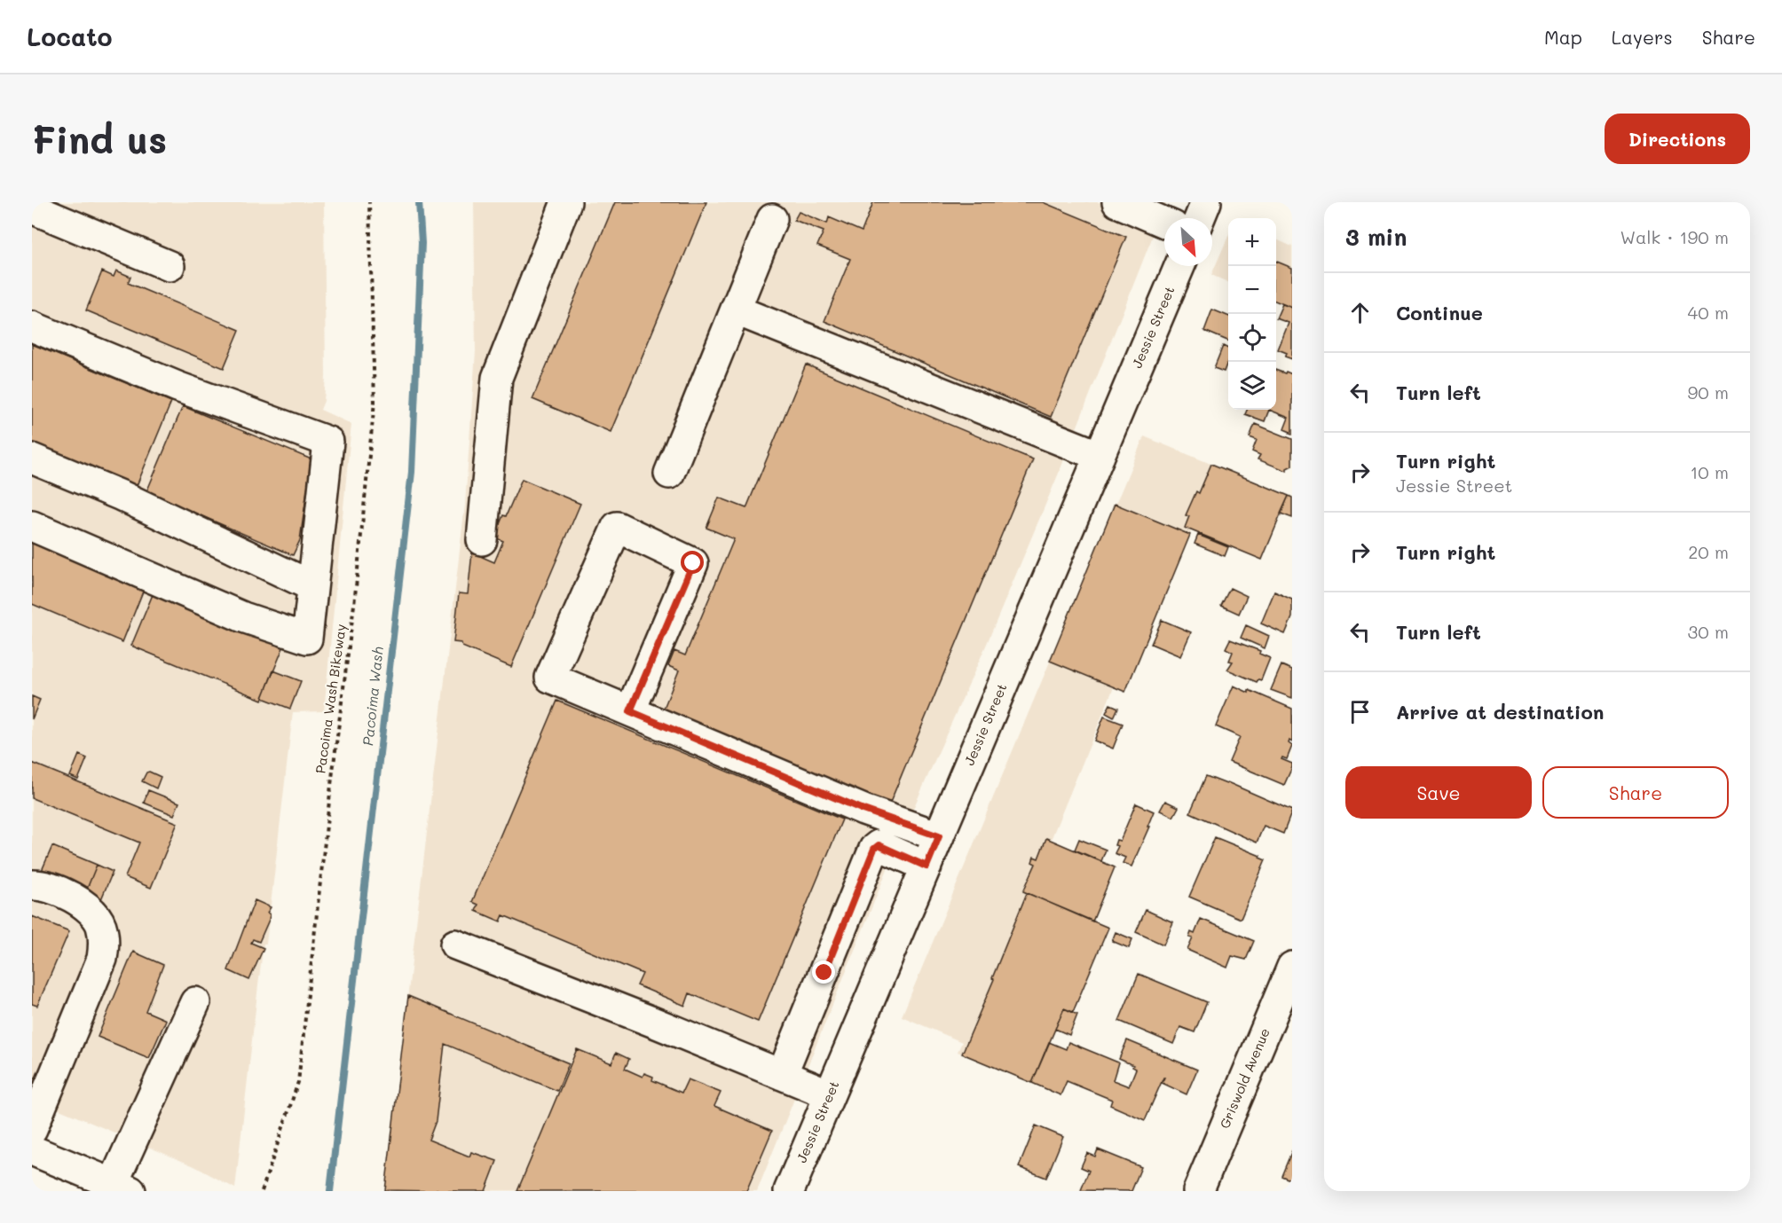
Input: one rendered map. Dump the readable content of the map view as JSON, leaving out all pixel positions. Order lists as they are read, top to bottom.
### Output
{
  "streets": {
    "street": ["Jessie Street", "Griswold Avenue"],
    "path": ["Pacoima Wash Bikeway"]
  },
  "water": ["Pacoima Wash"],
  "north": "bottom right",
  "page": {
    "header": "Locato",
    "nav": ["Map", "Layers", "Share"],
    "buttons": [
      "Directions",
      ["Save", "Share"]
    ],
    "title": "Find us",
    "heading": ["3 min", "Walk · 190 m"],
    "map_buttons": ["+", "−"],
    "list": [
      ["Continue", "40 m"],
      ["Turn left", "90 m"],
      ["Turn right", "Jessie Street", "10 m"],
      ["Turn right", "20 m"],
      ["Turn left", "30 m"],
      "Arrive at destination"
    ]
  }
}
